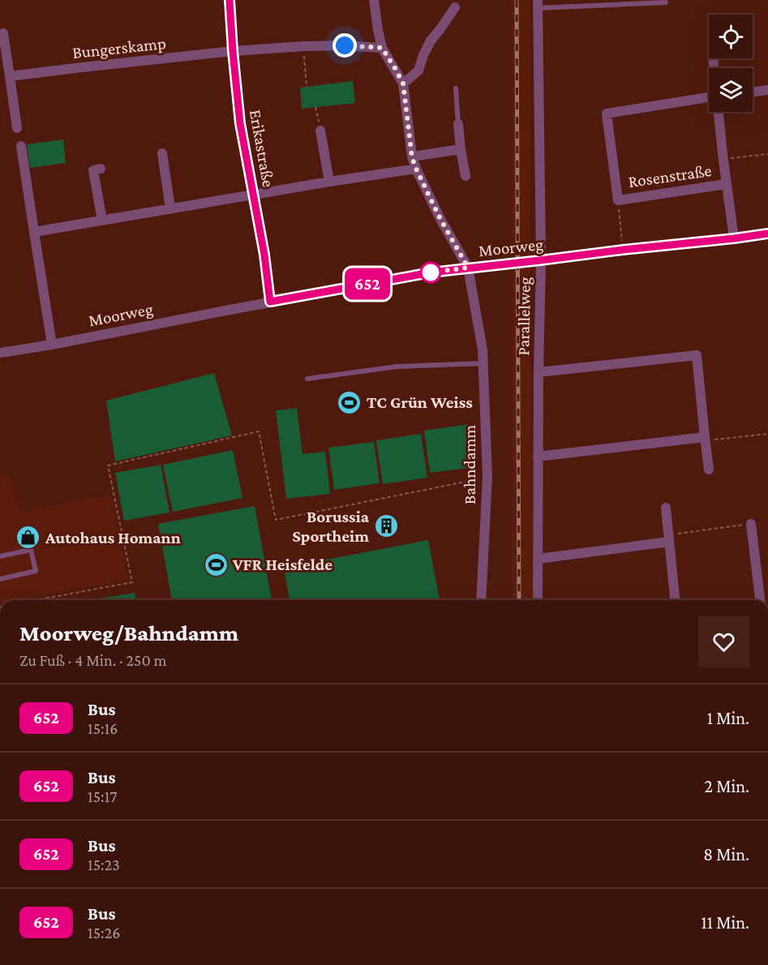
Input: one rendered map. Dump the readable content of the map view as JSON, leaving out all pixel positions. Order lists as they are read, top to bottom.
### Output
{
  "streets": {
    "street": [
      "Bungerskamp",
      "Erikastraße",
      "Rosenstraße",
      "Moorweg",
      "Parallelweg",
      "Bahndamm"
    ]
  },
  "crossings": [
    ["Bungerskamp", "Erikastraße"],
    ["Erikastraße", "Moorweg"],
    ["Moorweg", "Parallelweg"],
    ["Moorweg", "Bahndamm"]
  ],
  "places": {
    "sports": ["TC Grün Weiss", "VFR Heisfelde"],
    "building": ["Borussia Sportheim"],
    "shop": ["Autohaus Homann"]
  },
  "lines": ["bus line 652"],
  "page": {
    "on_map": "652",
    "heading": ["Moorweg/Bahndamm", "Zu Fuß · 4 Min. · 250 m"],
    "list": [
      {
        "mark": "652",
        "name": "Bus",
        "note": "15:16",
        "value": "1 Min."
      },
      {
        "mark": "652",
        "name": "Bus",
        "note": "15:17",
        "value": "2 Min."
      },
      {
        "mark": "652",
        "name": "Bus",
        "note": "15:23",
        "value": "8 Min."
      },
      {
        "mark": "652",
        "name": "Bus",
        "note": "15:26",
        "value": "11 Min."
      }
    ]
  }
}
